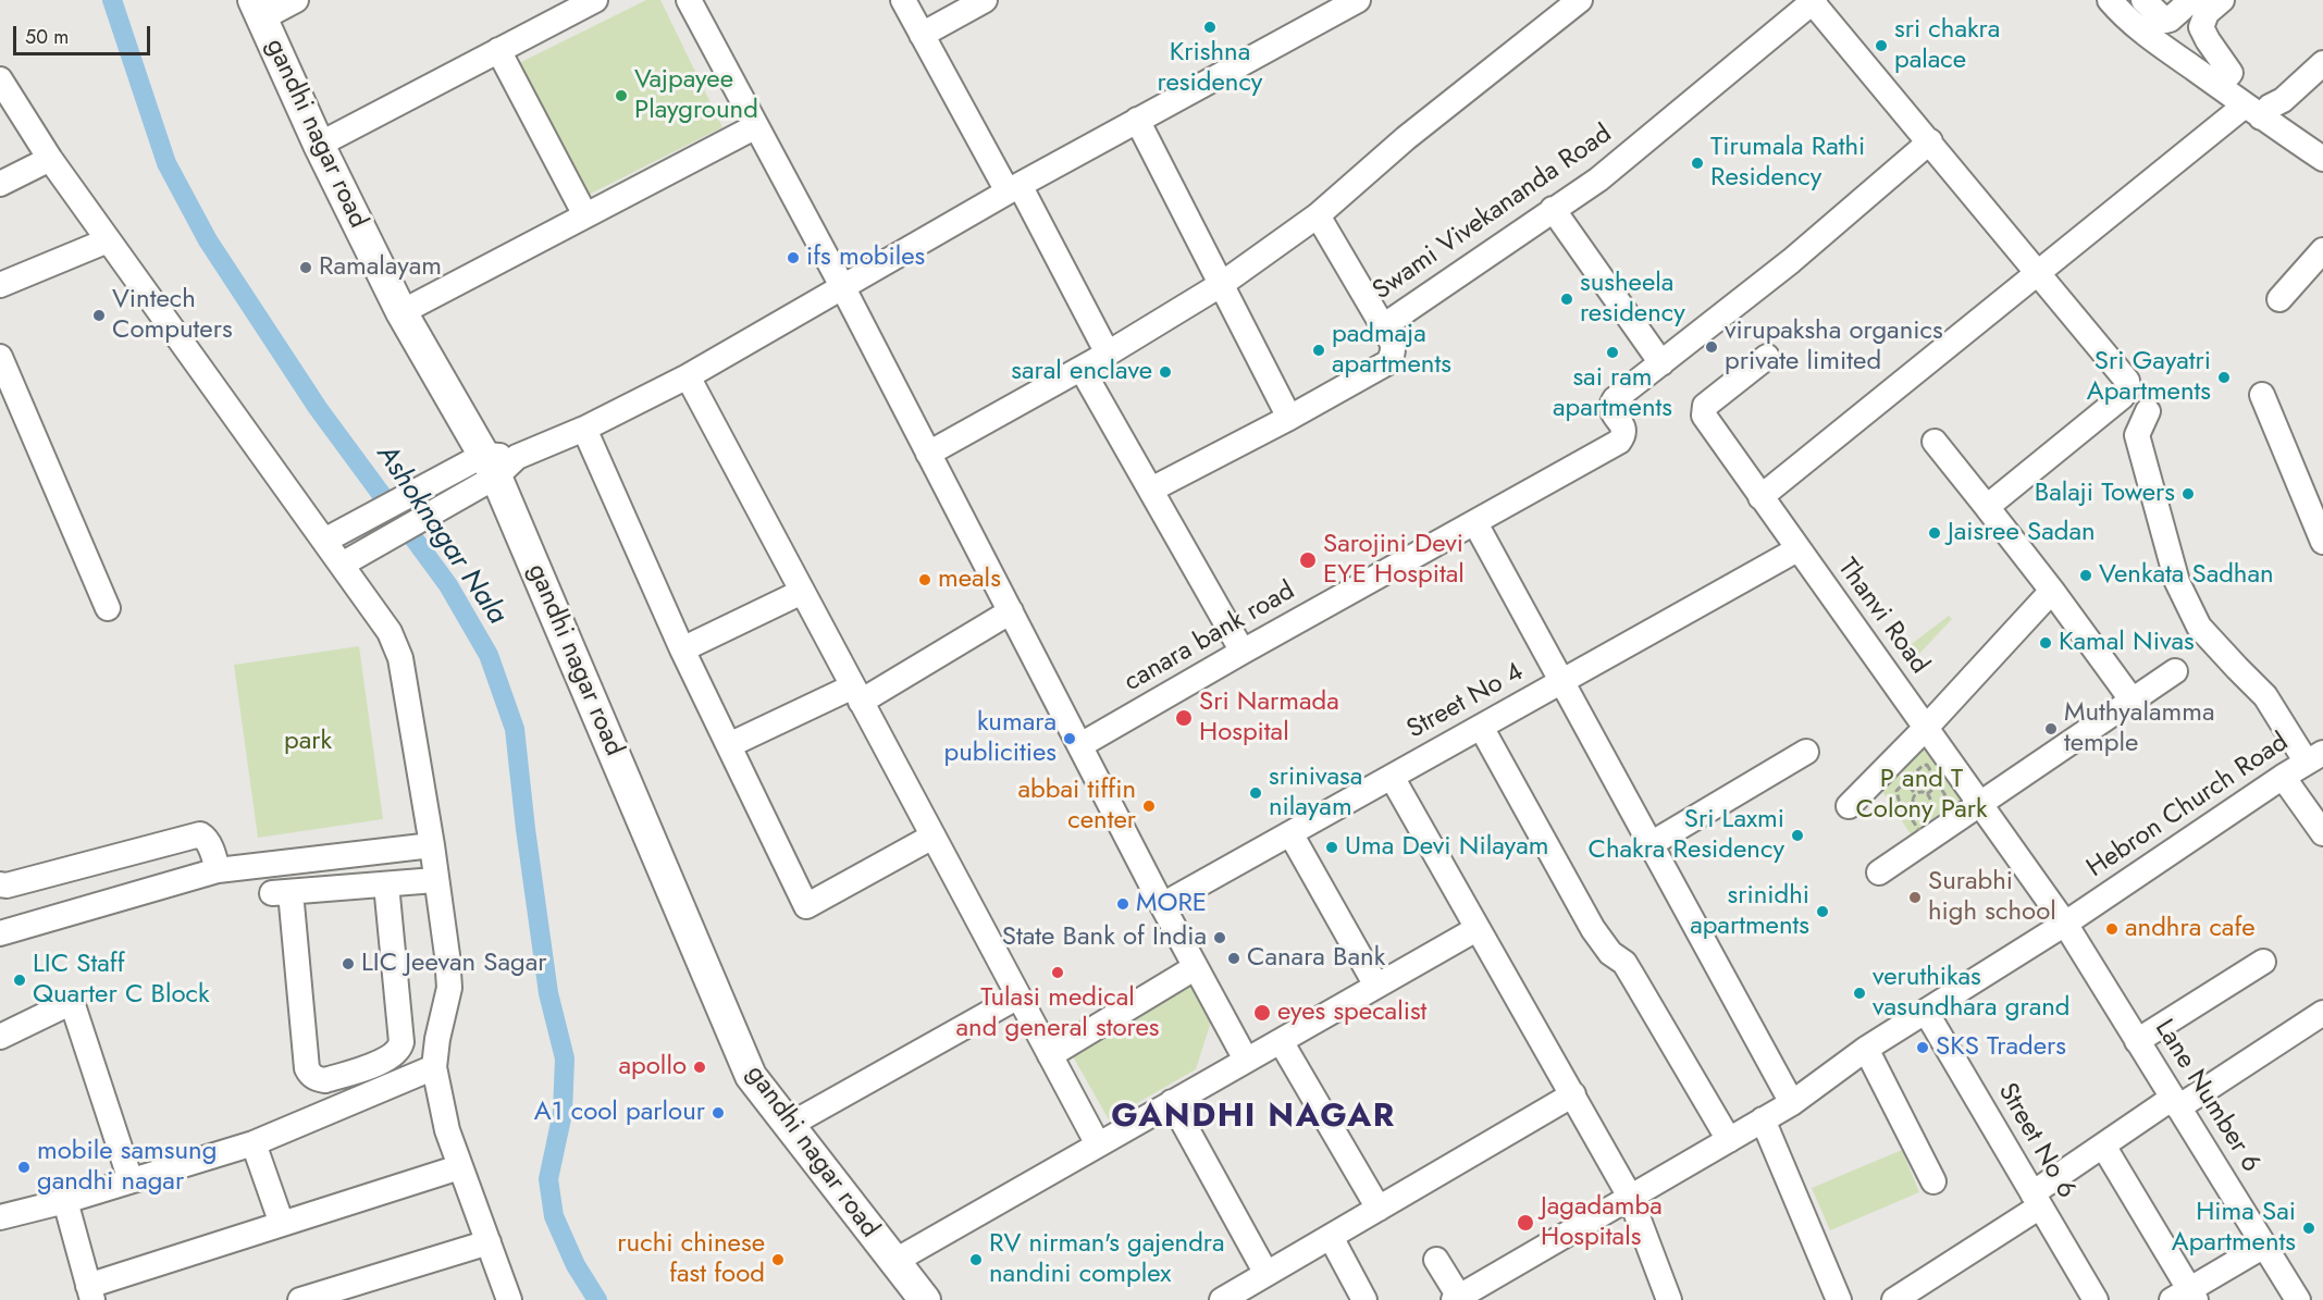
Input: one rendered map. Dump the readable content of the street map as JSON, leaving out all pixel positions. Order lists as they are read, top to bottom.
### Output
{
  "streets": {
    "main road": ["gandhi nagar road"],
    "street": [
      "Swami Vivekananda Road",
      "Thanvi Road",
      "canara bank road",
      "Street No 4",
      "Hebron Church Road",
      "Lane Number 6",
      "Street No 6"
    ]
  },
  "crossings": [
    ["Thanvi Road", "Street No 4"],
    ["Thanvi Road", "Hebron Church Road"],
    ["Thanvi Road", "Lane Number 6"],
    ["Hebron Church Road", "Lane Number 6"],
    ["Hebron Church Road", "Street No 6"]
  ],
  "districts": ["GANDHI NAGAR"],
  "water": ["Ashoknagar Nala"],
  "parks": ["park", "P and T Colony Park"],
  "places": [
    "Krishna residency",
    "sri chakra palace",
    "Vajpayee Playground",
    "Tirumala Rathi Residency",
    "ifs mobiles",
    "Ramalayam",
    "susheela residency",
    "Vintech Computers",
    "virupaksha organics private limited",
    "padmaja apartments",
    "sai ram apartments",
    "saral enclave",
    "Sri Gayatri Apartments",
    "Balaji Towers",
    "Jaisree Sadan",
    "Sarojini Devi EYE Hospital",
    "Venkata Sadhan",
    "meals",
    "Kamal Nivas",
    "Sri Narmada Hospital",
    "Muthyalamma temple",
    "kumara publicities",
    "srinivasa nilayam",
    "abbai tiffin center",
    "Sri Laxmi Chakra Residency",
    "Uma Devi Nilayam",
    "Surabhi high school",
    "MORE",
    "srinidhi apartments",
    "andhra cafe",
    "State Bank of India",
    "Canara Bank",
    "LIC Jeevan Sagar",
    "Tulasi medical and general stores",
    "LIC Staff Quarter C Block",
    "veruthikas vasundhara grand",
    "eyes specalist",
    "SKS Traders",
    "apollo",
    "A1 cool parlour",
    "mobile samsung gandhi nagar",
    "Jagadamba Hospitals",
    "Hima Sai Apartments",
    "ruchi chinese fast food",
    "RV nirman's gajendra nandini complex"
  ],
  "scale_bar": "50 m"
}
